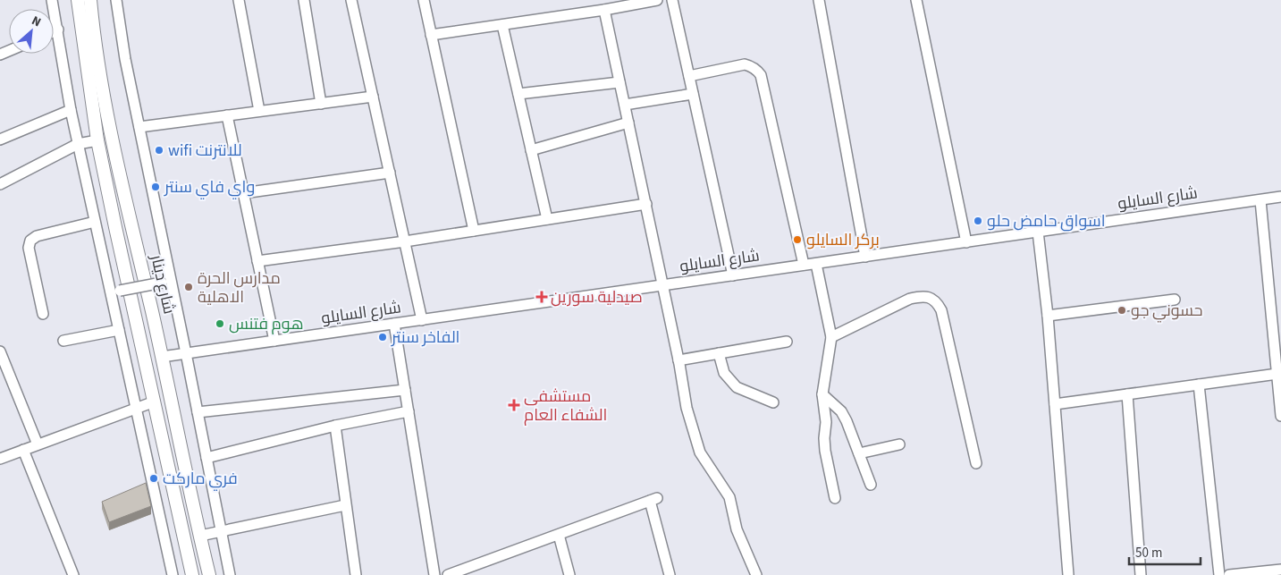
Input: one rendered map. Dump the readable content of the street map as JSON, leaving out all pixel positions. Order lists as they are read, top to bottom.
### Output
{
  "streets": {
    "main road": ["شارع دينار"],
    "street": ["شارع السايلو"]
  },
  "crossings": [
    ["شارع السايلو", "شارع دينار"]
  ],
  "places": {
    "other": [
      "wifi للانترنت",
      "واي فاي سنتر",
      "اسواق حامض حلو",
      "بركر السايلو",
      "مدارس الحرة الاهلية",
      "حسوني جو",
      "هوم فتنس",
      "الفاخر سنتر",
      "فري ماركت"
    ],
    "health": ["صيدلية سورين", "مستشفى الشفاء العام"]
  },
  "scale_bar": "50 m",
  "north": "top right"
}
